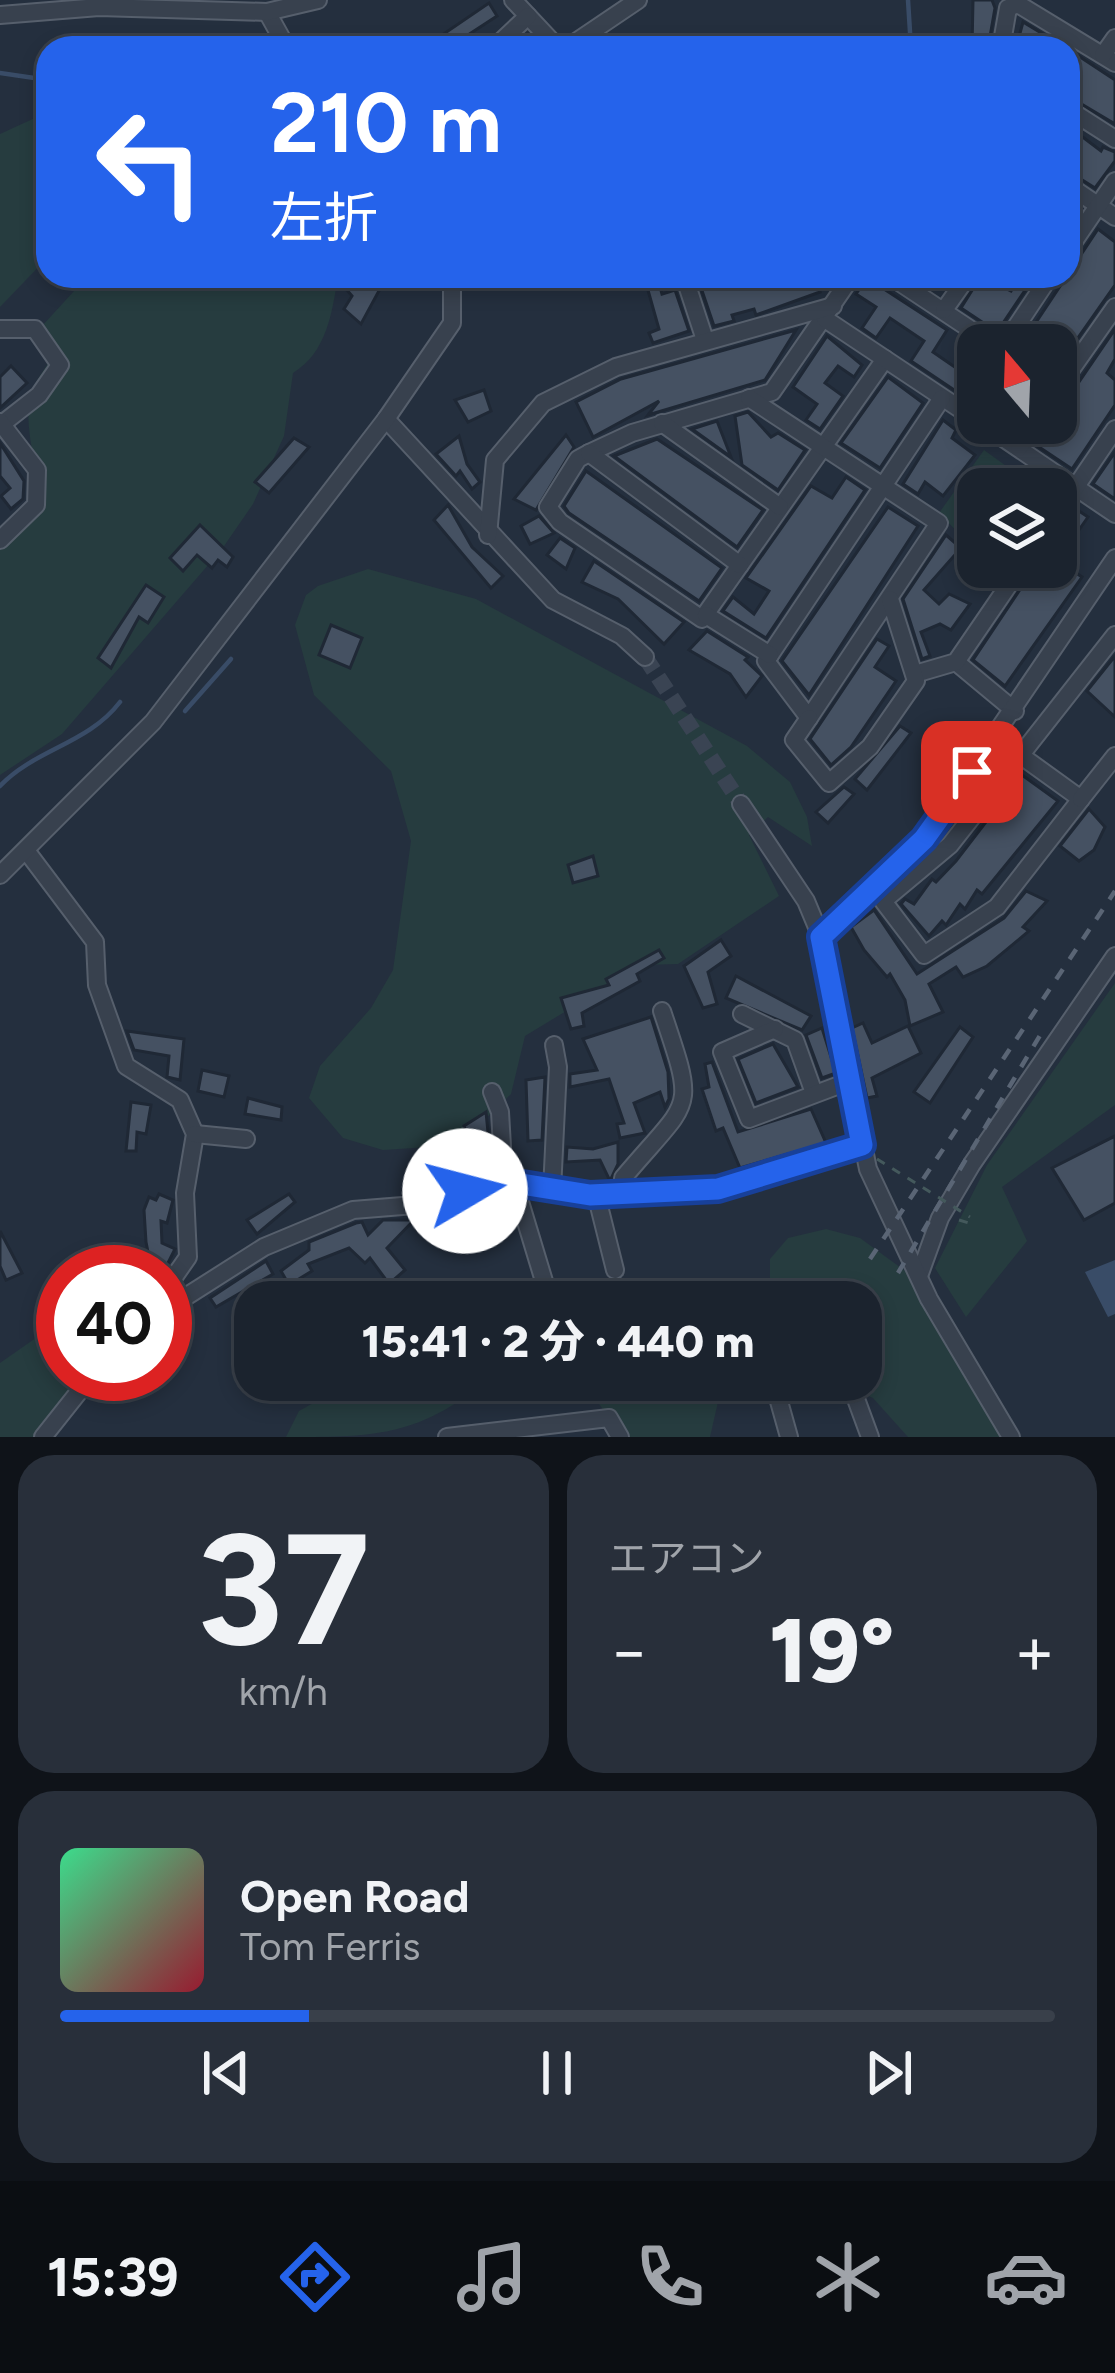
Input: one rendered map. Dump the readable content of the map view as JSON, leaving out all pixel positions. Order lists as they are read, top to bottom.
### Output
{
  "north": "top",
  "page": {
    "turn": ["210 m", "左折"],
    "limit": "40",
    "trip": "15:41 · 2 分 · 440 m",
    "tile": [
      ["37", "km/h"],
      "エアコン"
    ],
    "heat": ["−", "19°", "+"],
    "song": ["Open Road", "Tom Ferris"],
    "tabs": "15:39"
  }
}
